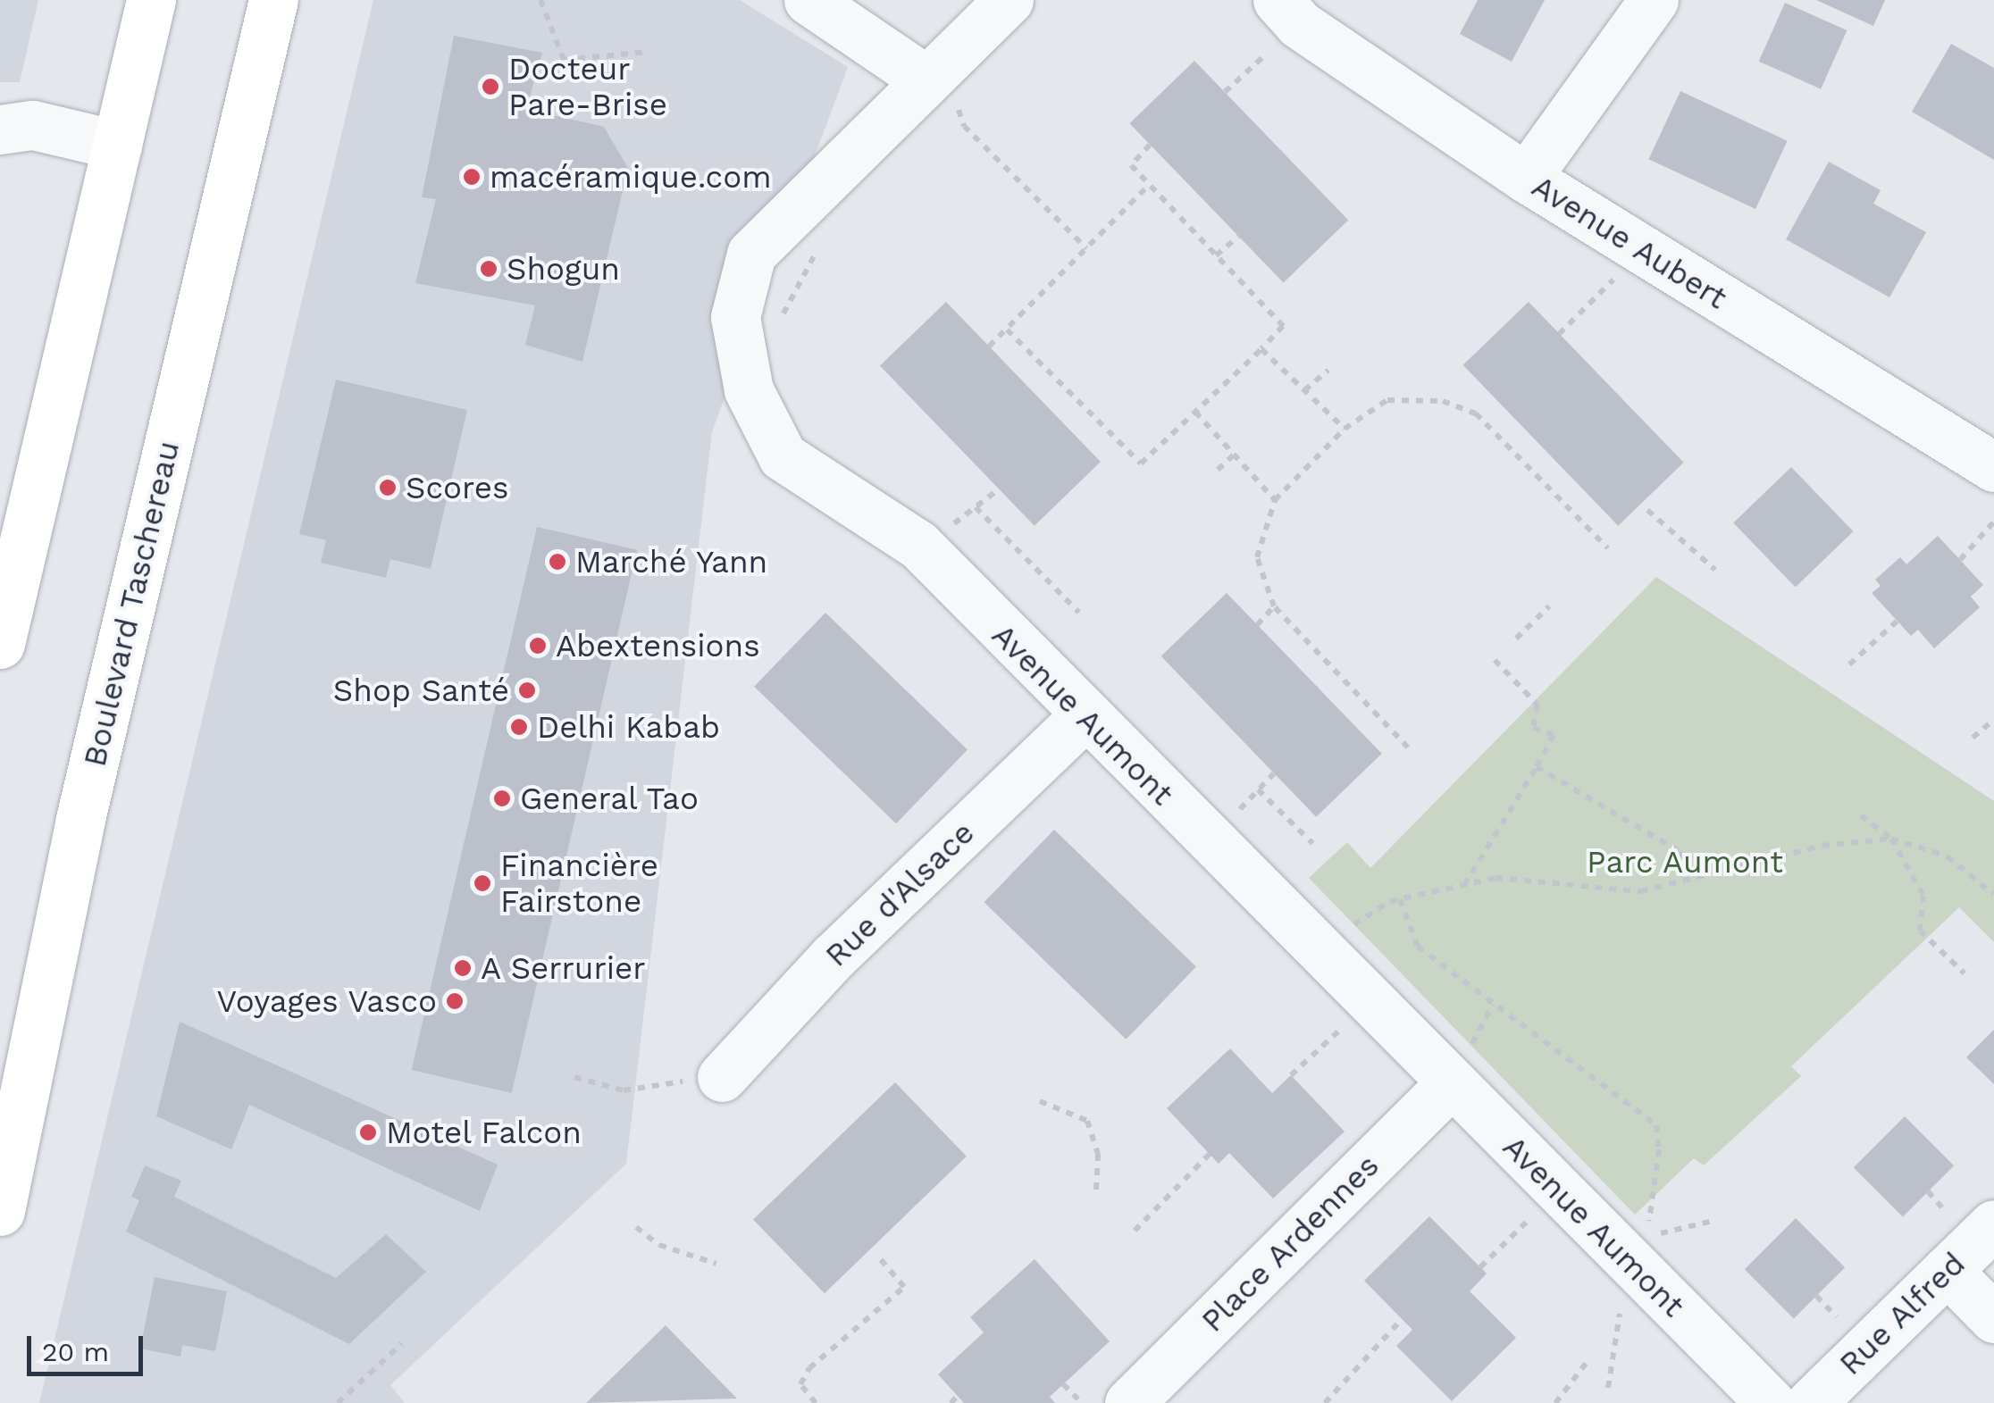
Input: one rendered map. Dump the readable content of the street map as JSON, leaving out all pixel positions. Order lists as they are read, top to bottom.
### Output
{
  "streets": {
    "main road": ["Boulevard Taschereau"],
    "street": [
      "Avenue Aubert",
      "Avenue Aumont",
      "Rue d'Alsace",
      "Place Ardennes",
      "Rue Alfred"
    ]
  },
  "crossings": [
    ["Avenue Aumont", "Rue d'Alsace"],
    ["Avenue Aumont", "Place Ardennes"]
  ],
  "parks": ["Parc Aumont"],
  "places": [
    "Docteur Pare-Brise",
    "macéramique.com",
    "Shogun",
    "Scores",
    "Marché Yann",
    "Abextensions",
    "Shop Santé",
    "Delhi Kabab",
    "General Tao",
    "Financière Fairstone",
    "A Serrurier",
    "Voyages Vasco",
    "Motel Falcon"
  ],
  "scale_bar": "20 m"
}
